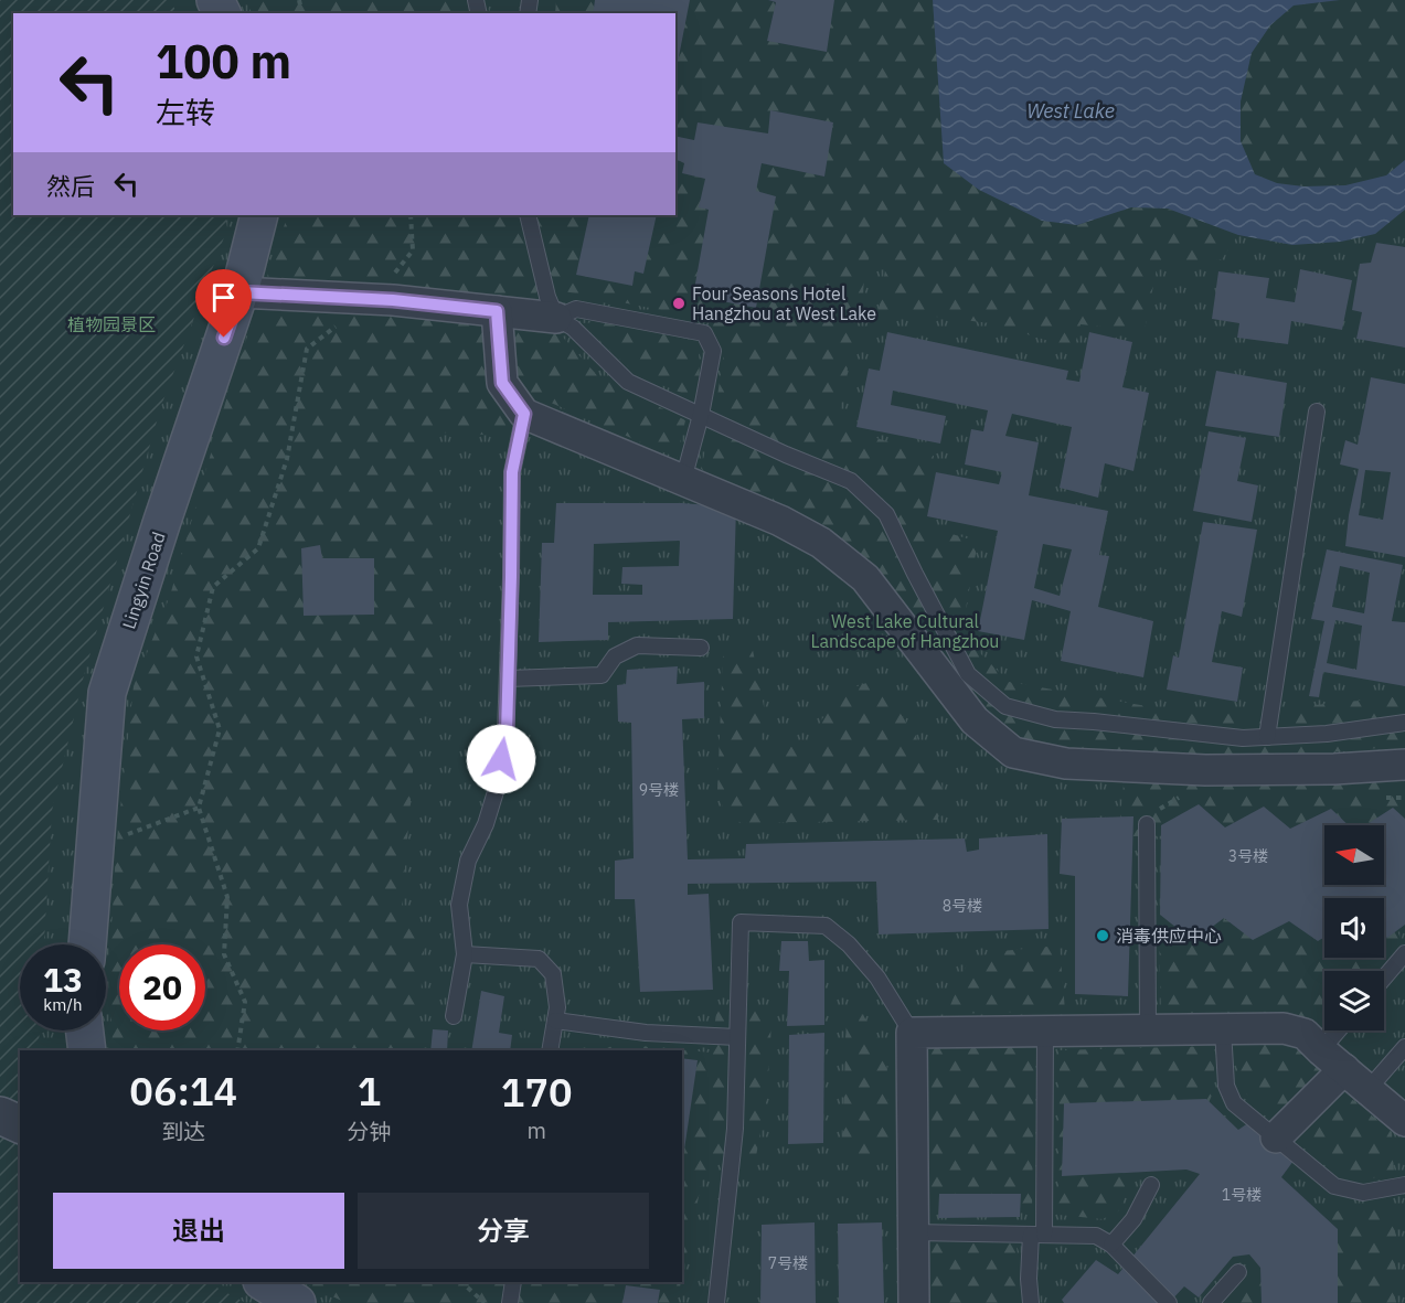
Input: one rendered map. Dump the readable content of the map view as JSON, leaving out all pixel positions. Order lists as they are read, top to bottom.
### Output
{
  "streets": {
    "main road": ["Lingyin Road"]
  },
  "water": ["West Lake"],
  "parks": ["植物园景区", "West Lake Cultural Landscape of Hangzhou"],
  "places": ["Four Seasons Hotel Hangzhou at West Lake", "消毒供应中心"],
  "house_numbers": [
    "9号楼",
    "3号楼",
    "8号楼",
    "1号楼",
    "7号楼"
  ],
  "north": "left",
  "page": {
    "turn": ["100 m", "左转"],
    "then": "然后",
    "speed": "13 km/h",
    "limit": "20",
    "eta": [
      "06:14",
      "到达",
      "1",
      "分钟",
      "170",
      "m"
    ],
    "buttons": ["退出", "分享"]
  }
}
